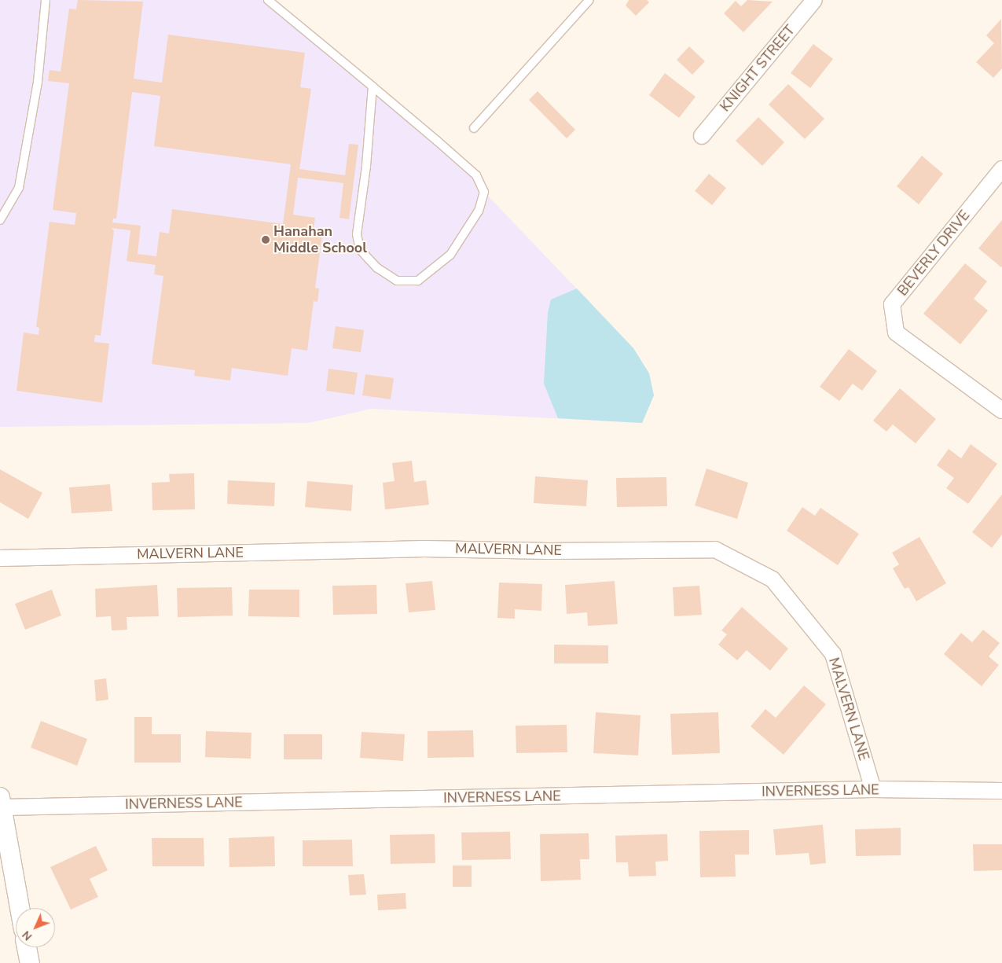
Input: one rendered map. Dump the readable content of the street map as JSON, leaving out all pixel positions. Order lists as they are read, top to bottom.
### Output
{
  "streets": {
    "street": [
      "KNIGHT STREET",
      "BEVERLY DRIVE",
      "MALVERN LANE",
      "INVERNESS LANE"
    ]
  },
  "crossings": [
    ["MALVERN LANE", "INVERNESS LANE"]
  ],
  "places": ["Hanahan Middle School"],
  "north": "bottom left"
}
